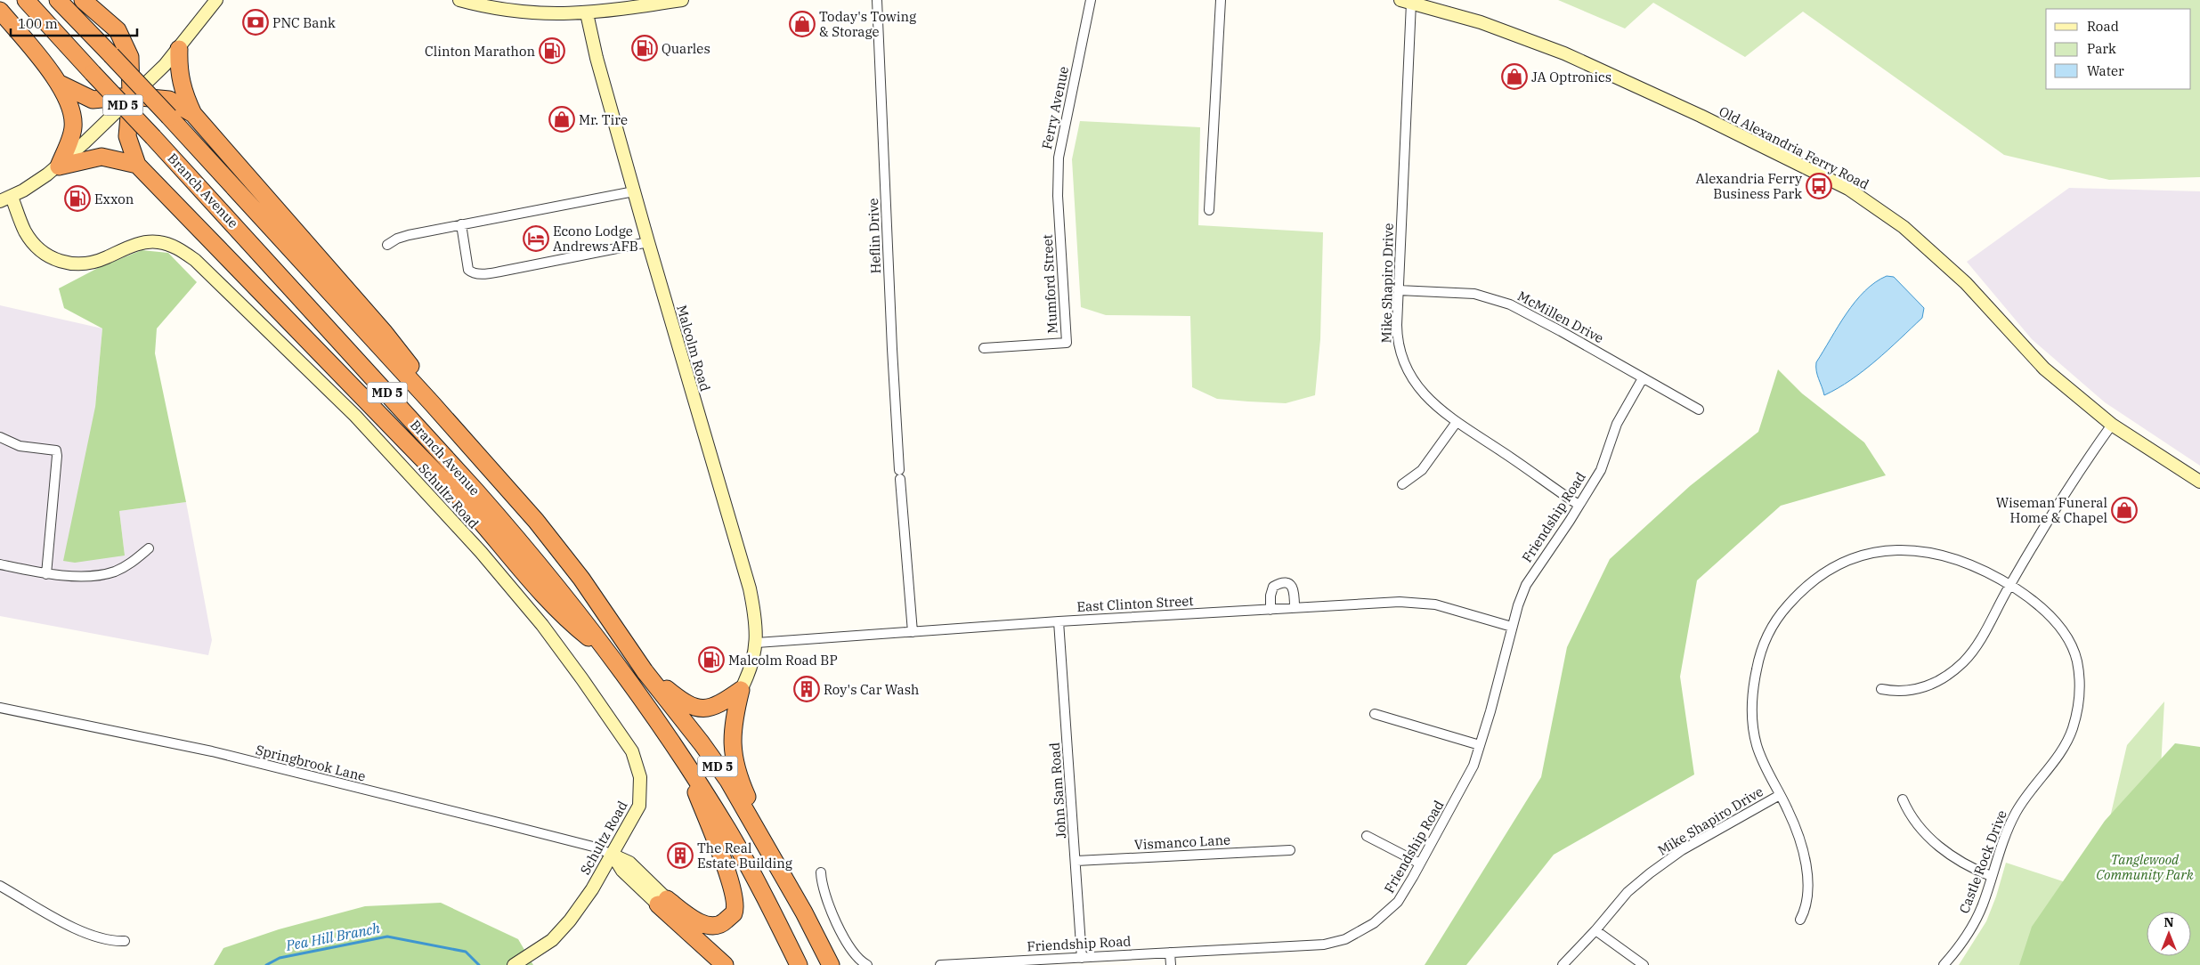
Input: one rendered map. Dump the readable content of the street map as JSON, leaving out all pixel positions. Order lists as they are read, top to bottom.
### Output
{
  "streets": {
    "highway": ["MD 5", "Branch Avenue"],
    "street": [
      "Ferry Avenue",
      "Old Alexandria Ferry Road",
      "Heflin Drive",
      "Mike Shapiro Drive",
      "Mumford Street",
      "McMillen Drive",
      "Malcolm Road",
      "Schultz Road",
      "Friendship Road",
      "East Clinton Street",
      "Springbrook Lane",
      "John Sam Road",
      "Vismanco Lane",
      "Castle Rock Drive"
    ]
  },
  "crossings": [
    ["Ferry Avenue", "Mumford Street"],
    ["Old Alexandria Ferry Road", "Mike Shapiro Drive"],
    ["Heflin Drive", "East Clinton Street"],
    ["Mike Shapiro Drive", "McMillen Drive"],
    ["Mike Shapiro Drive", "Friendship Road"],
    ["Mike Shapiro Drive", "Castle Rock Drive"],
    ["McMillen Drive", "Friendship Road"],
    ["Malcolm Road", "East Clinton Street"],
    ["Schultz Road", "Springbrook Lane"],
    ["Friendship Road", "East Clinton Street"],
    ["Friendship Road", "John Sam Road"],
    ["East Clinton Street", "John Sam Road"],
    ["John Sam Road", "Vismanco Lane"]
  ],
  "water": ["Pea Hill Branch"],
  "parks": ["Tanglewood Community Park"],
  "places": {
    "bank": ["PNC Bank"],
    "shop": [
      "Today's Towing & Storage",
      "JA Optronics",
      "Mr. Tire",
      "Wiseman Funeral Home & Chapel"
    ],
    "fuel station": [
      "Quarles",
      "Clinton Marathon",
      "Exxon",
      "Malcolm Road BP"
    ],
    "bus stop": ["Alexandria Ferry Business Park"],
    "hotel": ["Econo Lodge Andrews AFB"],
    "building": ["Roy's Car Wash", "The Real Estate Building"]
  },
  "legend": ["Road", "Park", "Water"],
  "scale_bar": "100 m",
  "north": "top"
}
